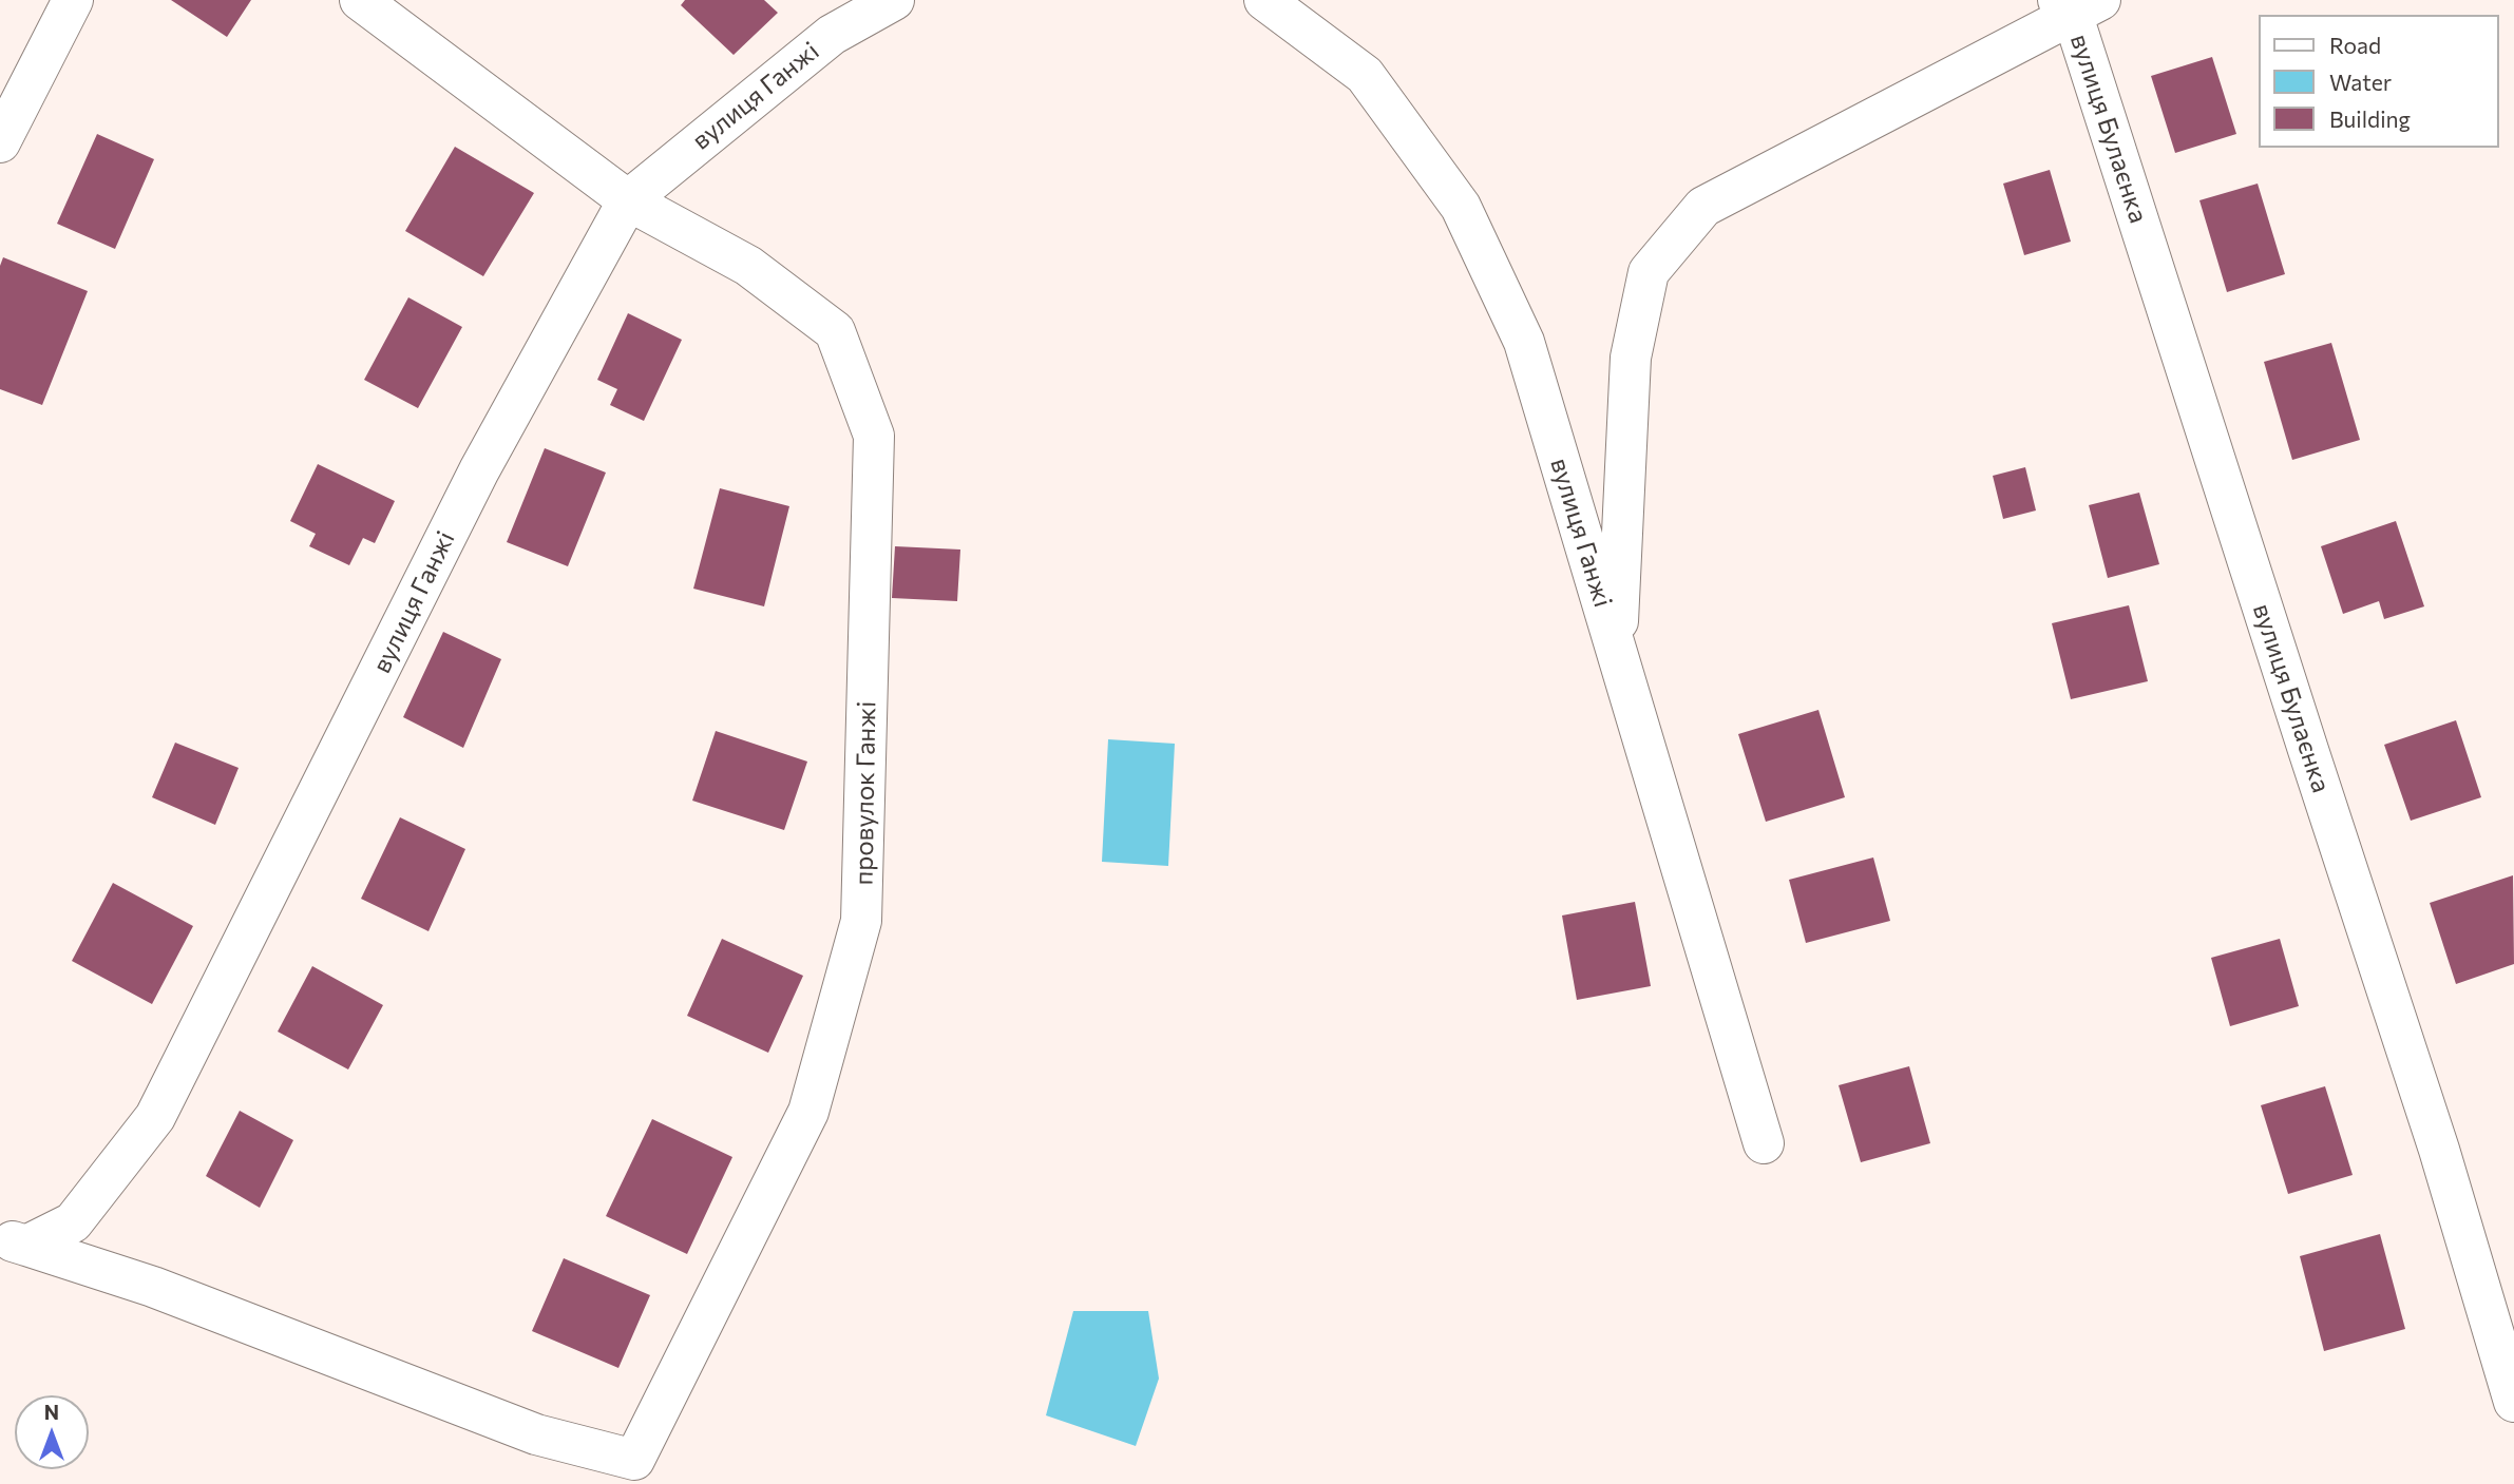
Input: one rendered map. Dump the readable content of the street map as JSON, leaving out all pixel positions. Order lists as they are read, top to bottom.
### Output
{
  "streets": {
    "street": ["вулиця Ганжі", "вулиця Булаєнка", "провулок Ганжі"]
  },
  "crossings": [
    ["вулиця Ганжі", "провулок Ганжі"]
  ],
  "legend": ["Road", "Water", "Building"],
  "north": "top"
}
